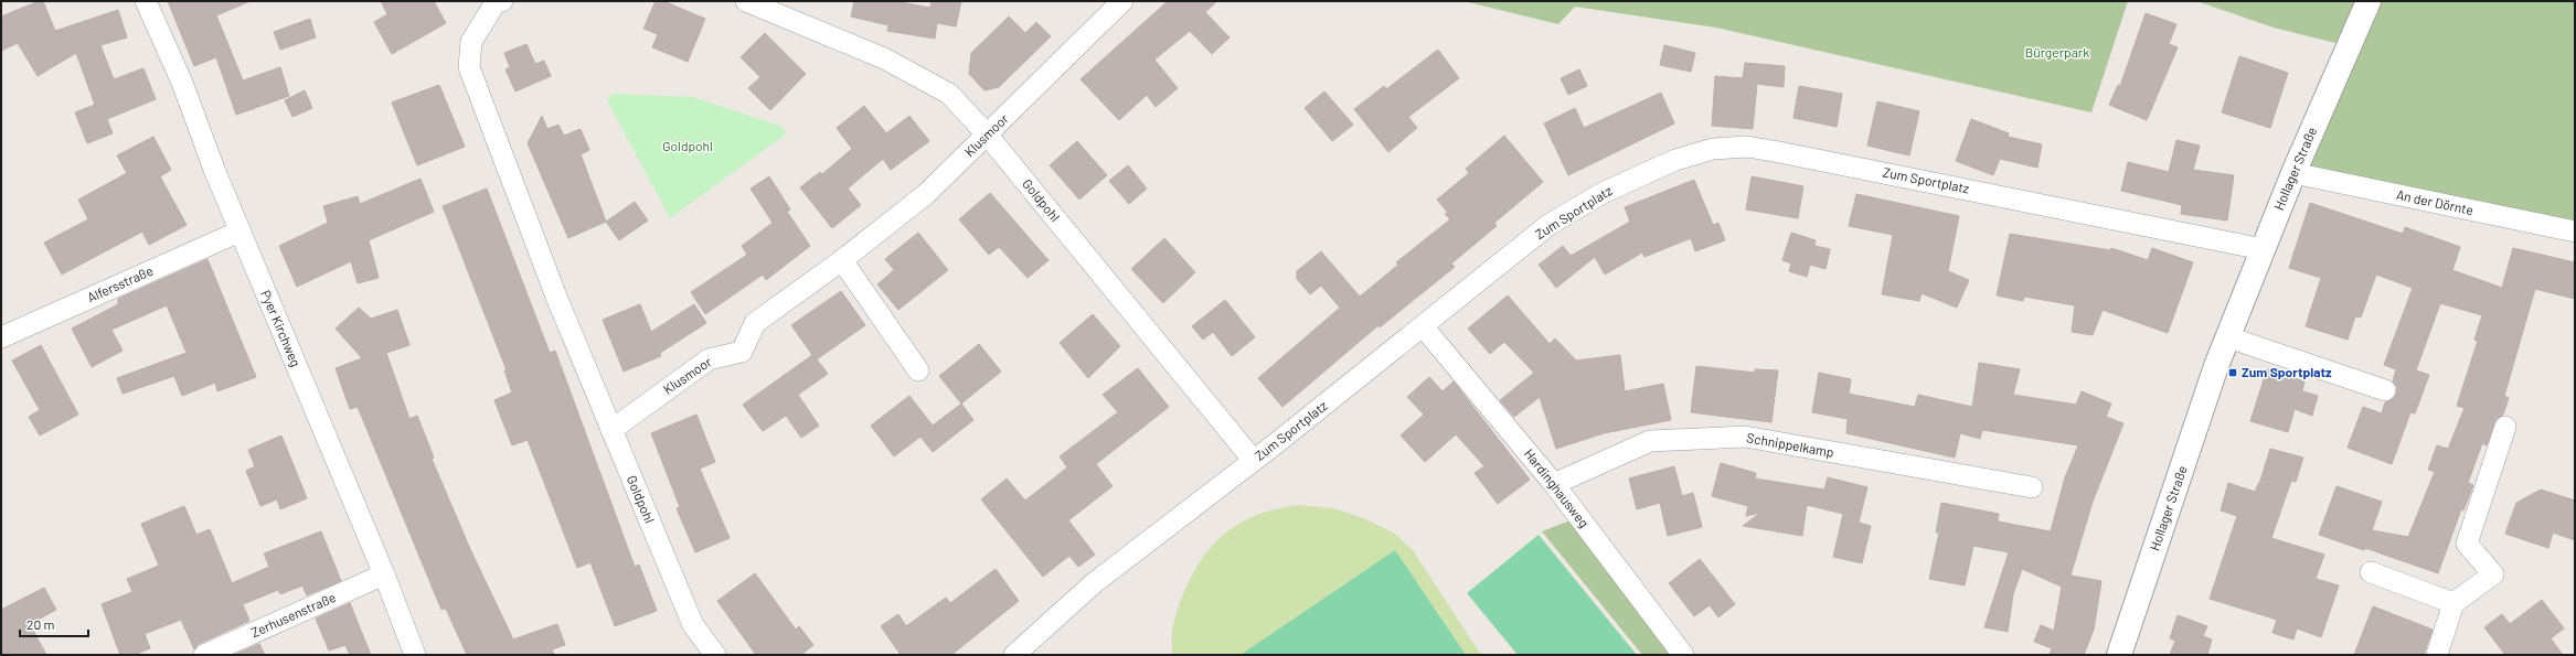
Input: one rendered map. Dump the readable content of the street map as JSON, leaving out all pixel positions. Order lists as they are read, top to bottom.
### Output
{
  "streets": {
    "street": [
      "Klusmoor",
      "Hollager Straße",
      "Zum Sportplatz",
      "Goldpohl",
      "An der Dörnte",
      "Alfersstraße",
      "Pyer Kirchweg",
      "Schnippelkamp",
      "Hardinghausweg",
      "Zerhusenstraße"
    ]
  },
  "crossings": [
    ["Klusmoor", "Goldpohl"],
    ["Hollager Straße", "Zum Sportplatz"],
    ["Hollager Straße", "An der Dörnte"],
    ["Zum Sportplatz", "Goldpohl"],
    ["Zum Sportplatz", "Hardinghausweg"],
    ["Alfersstraße", "Pyer Kirchweg"],
    ["Pyer Kirchweg", "Zerhusenstraße"],
    ["Schnippelkamp", "Hardinghausweg"]
  ],
  "parks": ["Bürgerpark", "Goldpohl"],
  "places": {
    "transit": ["Zum Sportplatz"]
  },
  "scale_bar": "20 m"
}
